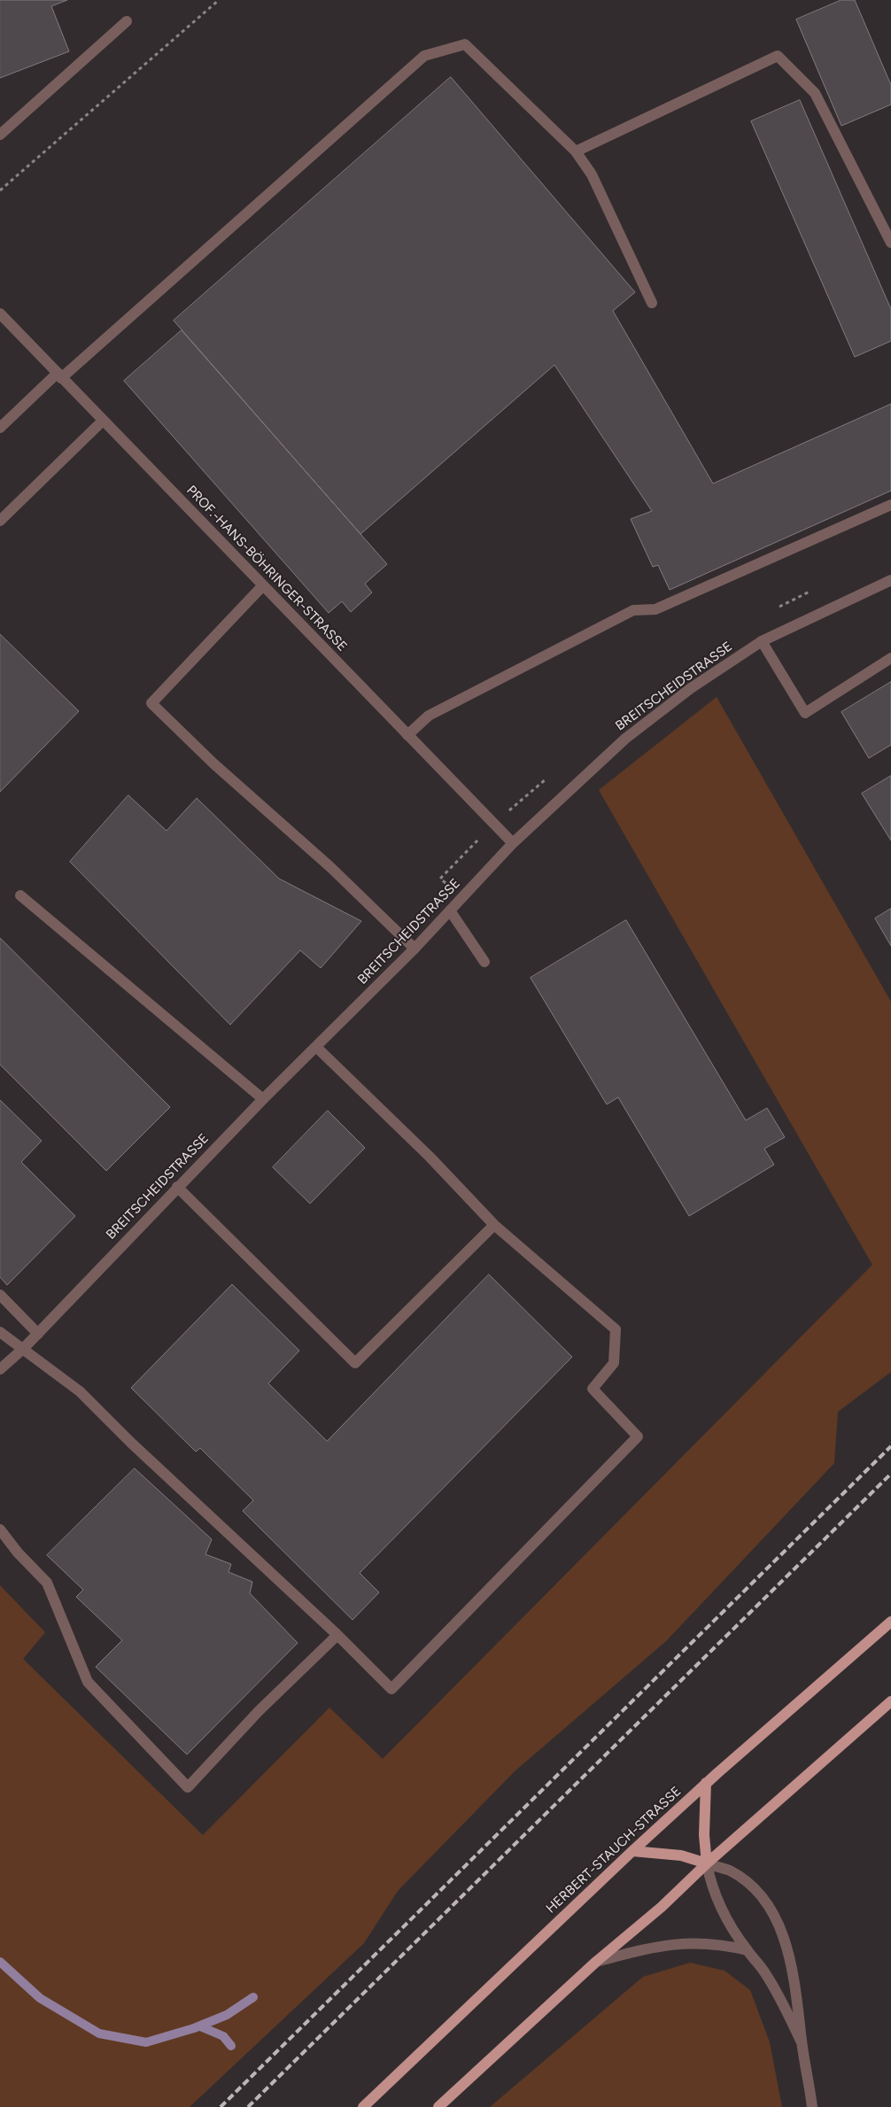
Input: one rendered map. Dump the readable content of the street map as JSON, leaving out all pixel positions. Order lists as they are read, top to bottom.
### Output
{
  "streets": {
    "main road": ["HERBERT-STAUCH-STRASSE"],
    "street": ["PROF.-HANS-BÖHRINGER-STRASSE", "BREITSCHEIDSTRASSE"]
  },
  "crossings": [
    ["PROF.-HANS-BÖHRINGER-STRASSE", "BREITSCHEIDSTRASSE"]
  ]
}
